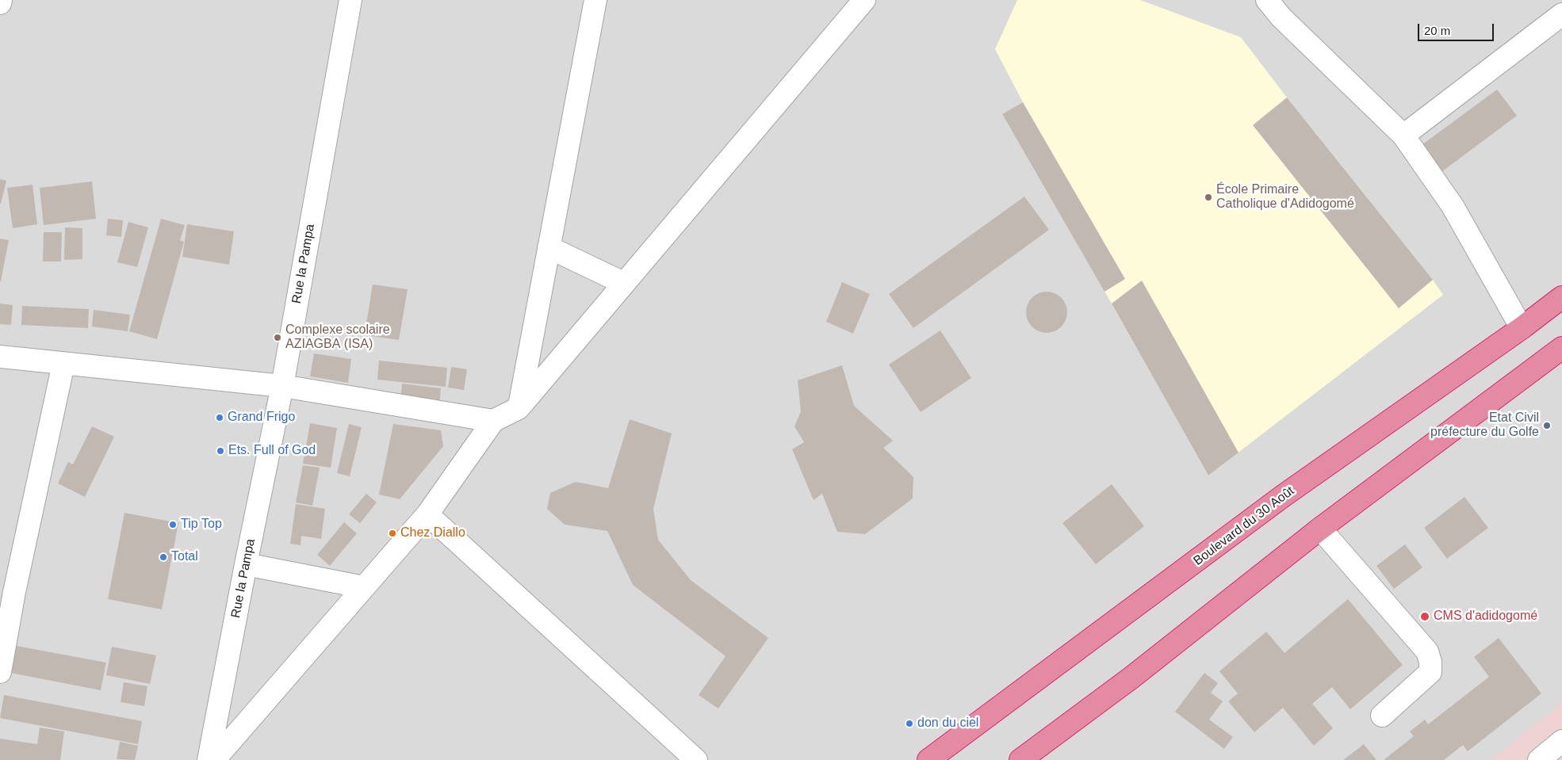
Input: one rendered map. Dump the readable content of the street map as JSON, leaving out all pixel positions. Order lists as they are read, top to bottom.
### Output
{
  "streets": {
    "highway": ["Boulevard du 30 Août"],
    "street": ["Rue la Pampa"]
  },
  "places": [
    "École Primaire Catholique d'Adidogomé",
    "Complexe scolaire AZIAGBA (ISA)",
    "Grand Frigo",
    "Etat Civil préfecture du Golfe",
    "Ets. Full of God",
    "Tip Top",
    "Chez Diallo",
    "Total",
    "CMS d'adidogomé",
    "don du ciel"
  ],
  "scale_bar": "20 m"
}
